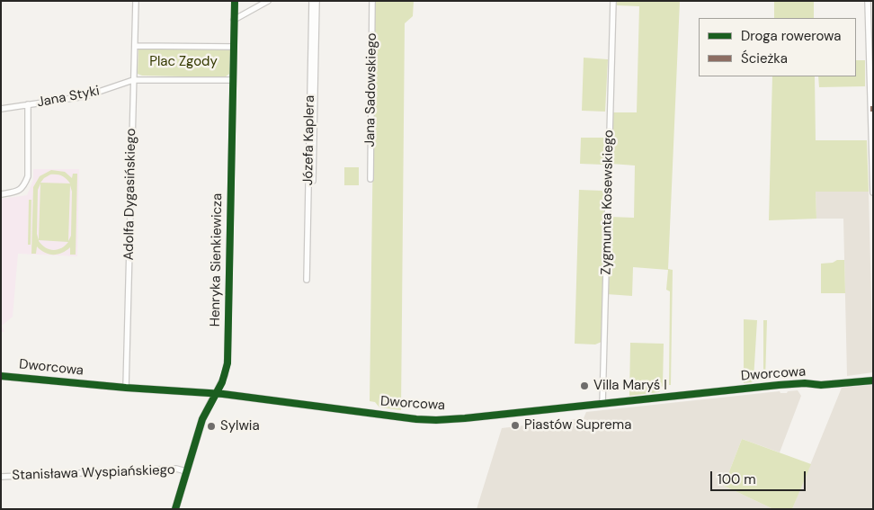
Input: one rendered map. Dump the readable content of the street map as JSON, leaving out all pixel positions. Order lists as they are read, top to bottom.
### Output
{
  "streets": {
    "street": [
      "Jana Sadowskiego",
      "Jana Styki",
      "Józefa Kaplera",
      "Adolfa Dygasińskiego",
      "Zygmunta Kosewskiego",
      "Henryka Sienkiewicza",
      "Dworcowa",
      "Stanisława Wyspiańskiego"
    ]
  },
  "crossings": [
    ["Jana Styki", "Adolfa Dygasińskiego"],
    ["Adolfa Dygasińskiego", "Dworcowa"],
    ["Zygmunta Kosewskiego", "Dworcowa"],
    ["Henryka Sienkiewicza", "Dworcowa"],
    ["Henryka Sienkiewicza", "Stanisława Wyspiańskiego"]
  ],
  "parks": ["Plac Zgody"],
  "places": ["Villa Maryś I", "Piastów Suprema", "Sylwia"],
  "legend": ["Droga rowerowa", "Ścieżka"],
  "scale_bar": "100 m"
}
